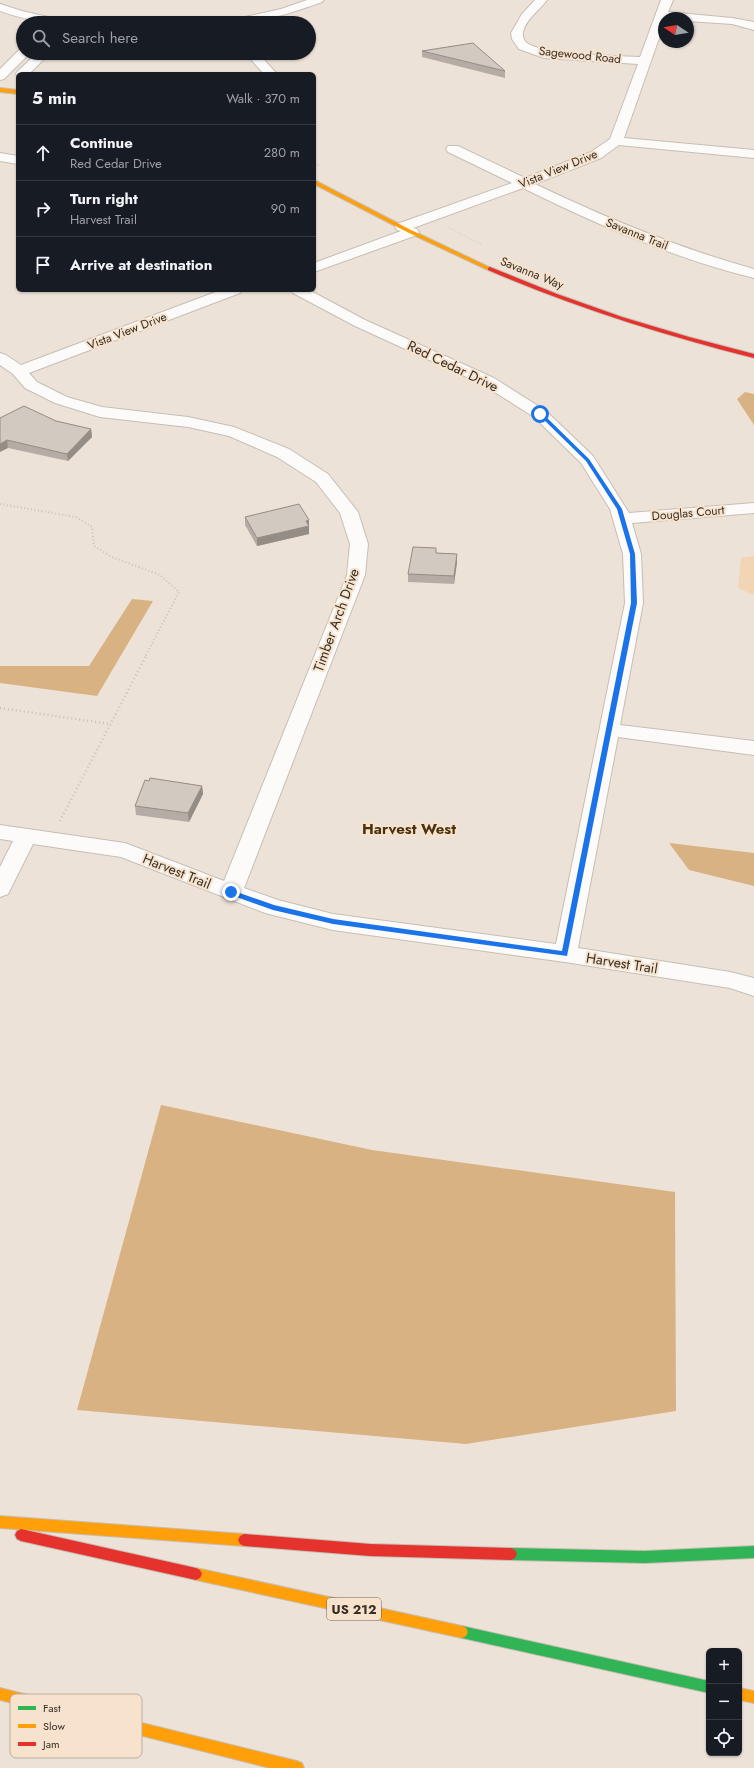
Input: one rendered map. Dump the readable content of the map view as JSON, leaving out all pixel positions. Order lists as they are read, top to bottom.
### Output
{
  "streets": {
    "main road": ["Savanna Way", "US 212"],
    "street": [
      "Sagewood Road",
      "Vista View Drive",
      "Savanna Trail",
      "Red Cedar Drive",
      "Douglas Court",
      "Timber Arch Drive",
      "Harvest Trail"
    ]
  },
  "crossings": [
    ["Vista View Drive", "Savanna Trail"],
    ["Vista View Drive", "Savanna Way"],
    ["Vista View Drive", "Timber Arch Drive"],
    ["Red Cedar Drive", "Douglas Court"],
    ["Red Cedar Drive", "Harvest Trail"],
    ["Timber Arch Drive", "Harvest Trail"]
  ],
  "districts": ["Harvest West"],
  "legend": ["Fast", "Slow", "Jam"],
  "north": "left",
  "page": {
    "search": "Search here",
    "heading": ["5 min", "Walk · 370 m"],
    "list": [
      ["Continue", "Red Cedar Drive", "280 m"],
      ["Turn right", "Harvest Trail", "90 m"],
      "Arrive at destination"
    ],
    "map_buttons": ["+", "−"]
  }
}
